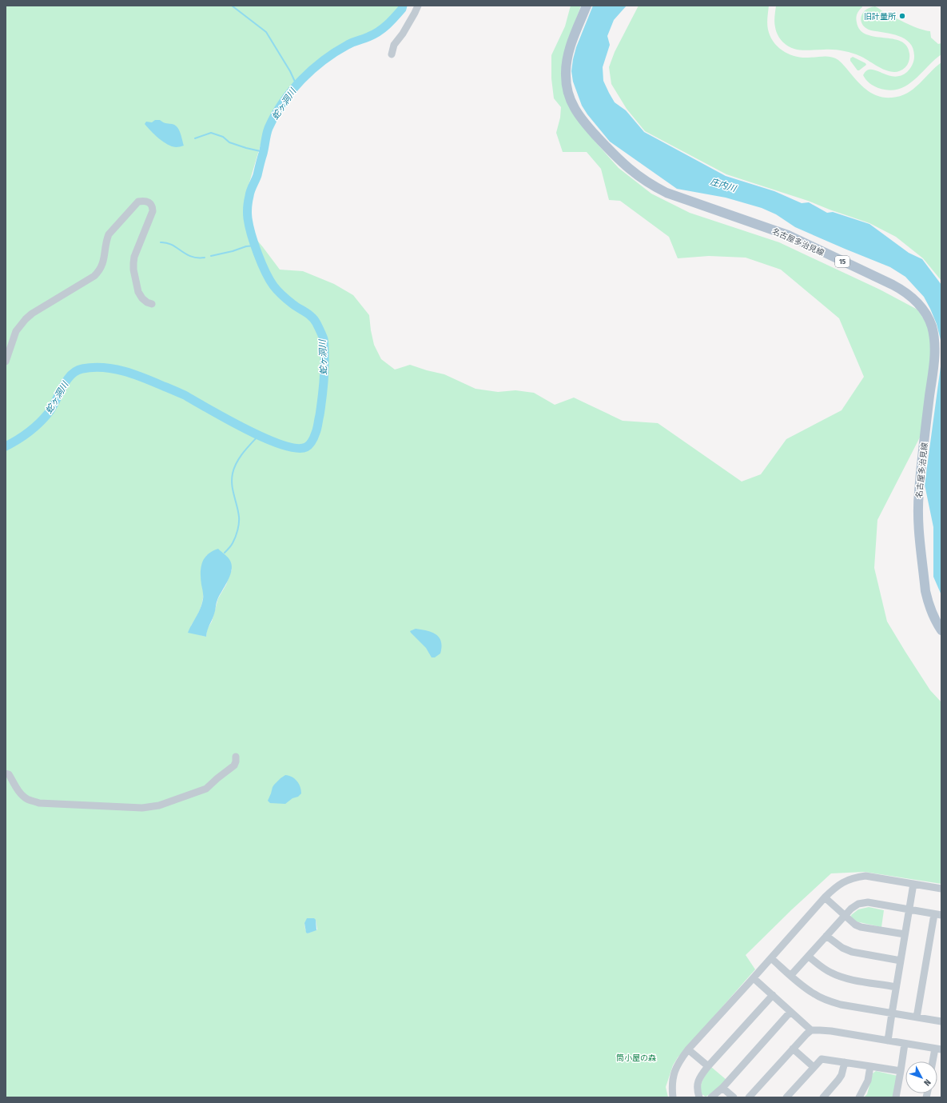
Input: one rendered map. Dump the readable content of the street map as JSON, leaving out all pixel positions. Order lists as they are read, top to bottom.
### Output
{
  "streets": {
    "main road": ["名古屋多治見線", "15"]
  },
  "water": ["蛇ヶ洞川", "庄内川"],
  "parks": ["筒小屋の森"],
  "places": ["旧計量所"],
  "north": "bottom right"
}
